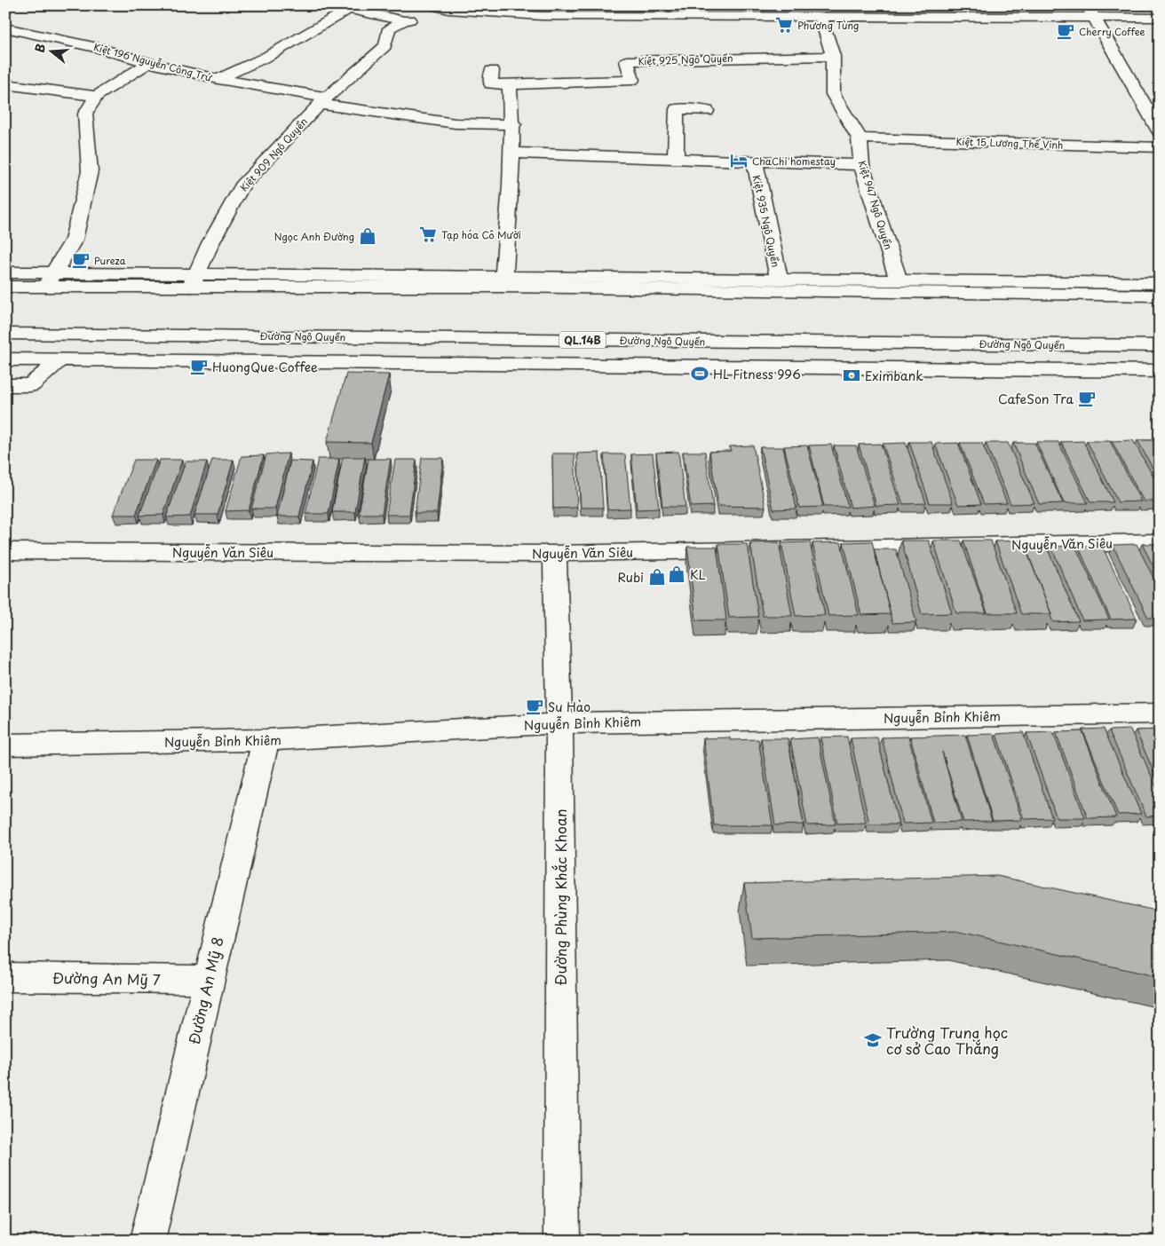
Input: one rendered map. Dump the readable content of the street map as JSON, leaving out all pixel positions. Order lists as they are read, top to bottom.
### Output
{
  "streets": {
    "main road": [
      "Kiệt 925 Ngô Quyền",
      "Kiệt 196 Nguyễn Công Trứ",
      "Kiệt 15 Lương Thế Vinh",
      "Kiệt 909 Ngô Quyền",
      "Kiệt 947 Ngô Quyền",
      "Kiệt 935 Ngô Quyền",
      "Đường Ngô Quyền",
      "QL.14B",
      "Nguyễn Văn Siêu",
      "Nguyễn Bỉnh Khiêm",
      "Đường Phùng Khắc Khoan",
      "Đường An Mỹ 7",
      "Đường An Mỹ 8"
    ]
  },
  "crossings": [
    ["Kiệt 925 Ngô Quyền", "Kiệt 947 Ngô Quyền"],
    ["Kiệt 196 Nguyễn Công Trứ", "Kiệt 909 Ngô Quyền"],
    ["Kiệt 15 Lương Thế Vinh", "Kiệt 947 Ngô Quyền"],
    ["Nguyễn Văn Siêu", "Đường Phùng Khắc Khoan"],
    ["Nguyễn Bỉnh Khiêm", "Đường Phùng Khắc Khoan"],
    ["Nguyễn Bỉnh Khiêm", "Đường An Mỹ 8"],
    ["Đường An Mỹ 7", "Đường An Mỹ 8"]
  ],
  "places": {
    "supermarket": ["Phương Tùng", "Tạp hóa Cô Mười"],
    "cafe": [
      "Cherry Coffee",
      "Pureza",
      "HuongQue Coffee",
      "CafeSon Tra",
      "Su Hào"
    ],
    "hotel": ["ChaChi homestay"],
    "shop": ["Ngọc Anh Đường", "KL", "Rubi"],
    "sports": ["HL Fitness 996"],
    "bank": ["Eximbank"],
    "school or university": ["Trường Trung học cơ sở Cao Thắng"]
  },
  "north": "left"
}
